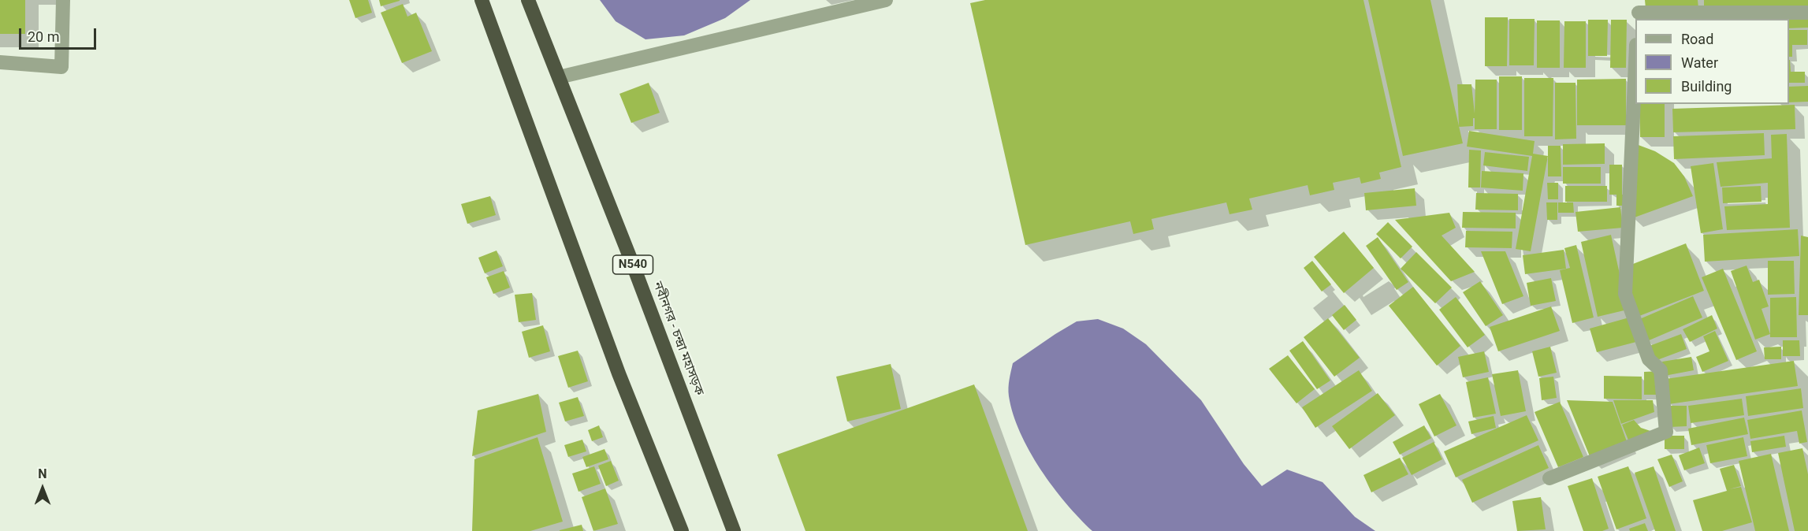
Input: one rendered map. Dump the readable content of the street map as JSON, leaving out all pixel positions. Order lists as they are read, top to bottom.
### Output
{
  "streets": {
    "highway": ["N540", "নবীনগর - চন্দ্রা মহাসড়ক"]
  },
  "legend": ["Road", "Water", "Building"],
  "scale_bar": "20 m",
  "north": "top"
}
